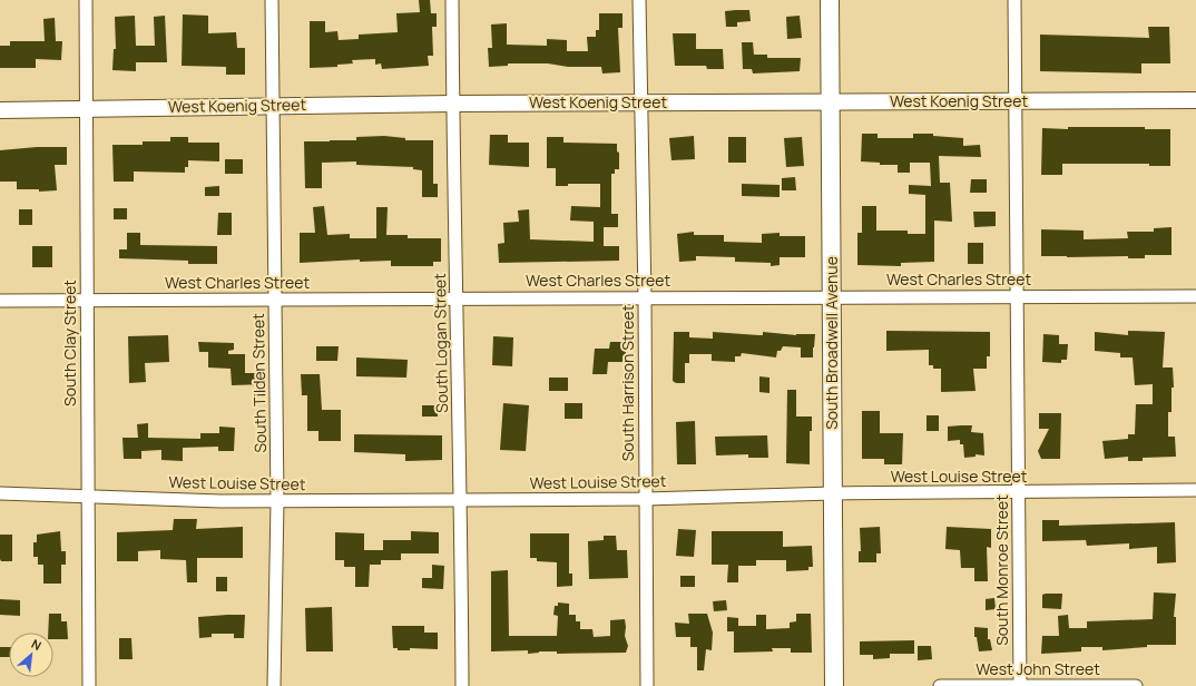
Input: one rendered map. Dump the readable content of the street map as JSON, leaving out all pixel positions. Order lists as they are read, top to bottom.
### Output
{
  "streets": {
    "main road": ["South Broadwell Avenue"],
    "street": [
      "West Koenig Street",
      "West Charles Street",
      "South Clay Street",
      "South Logan Street",
      "South Tilden Street",
      "South Harrison Street",
      "West Louise Street",
      "South Monroe Street",
      "West John Street"
    ]
  },
  "crossings": [
    ["West Koenig Street", "South Clay Street"],
    ["West Koenig Street", "South Logan Street"],
    ["West Koenig Street", "South Broadwell Avenue"],
    ["West Koenig Street", "South Tilden Street"],
    ["West Koenig Street", "South Harrison Street"],
    ["West Koenig Street", "South Monroe Street"],
    ["West Charles Street", "South Clay Street"],
    ["West Charles Street", "South Logan Street"],
    ["West Charles Street", "South Broadwell Avenue"],
    ["West Charles Street", "South Tilden Street"],
    ["West Charles Street", "South Harrison Street"],
    ["West Charles Street", "South Monroe Street"],
    ["South Clay Street", "West Louise Street"],
    ["South Logan Street", "West Louise Street"],
    ["South Broadwell Avenue", "West Louise Street"],
    ["South Tilden Street", "West Louise Street"],
    ["South Harrison Street", "West Louise Street"],
    ["West Louise Street", "South Monroe Street"],
    ["South Monroe Street", "West John Street"]
  ],
  "north": "top right"
}
